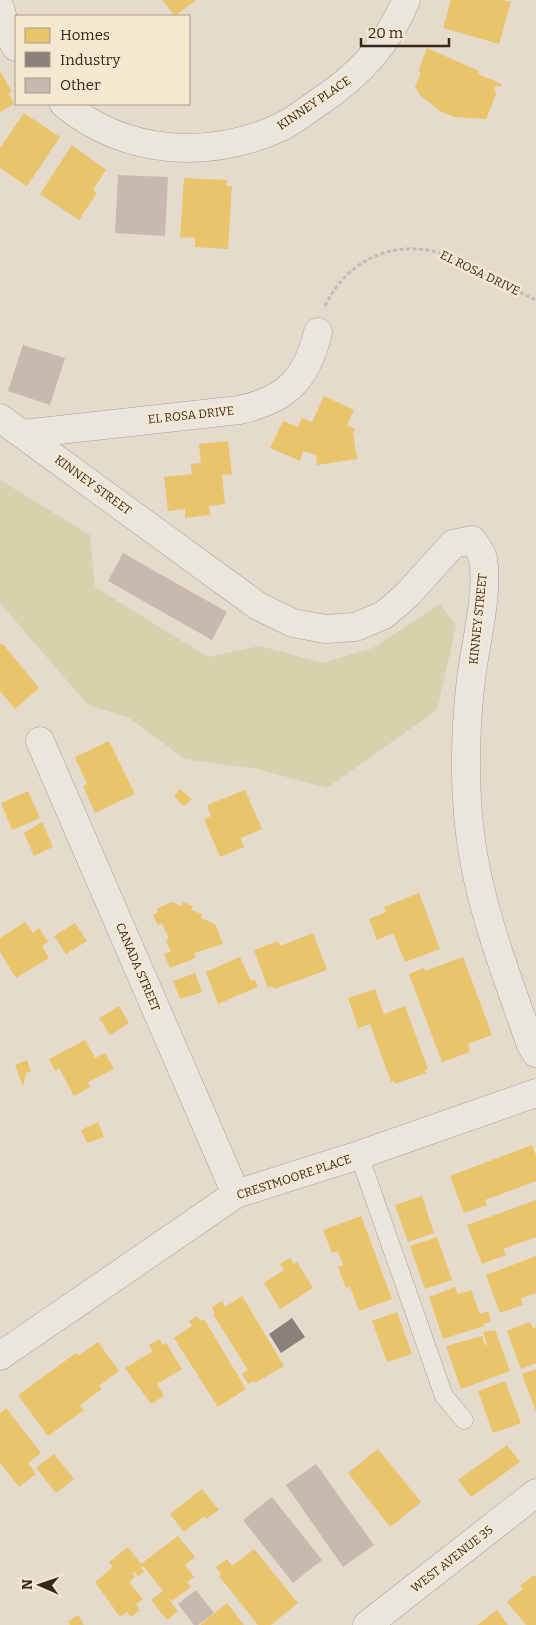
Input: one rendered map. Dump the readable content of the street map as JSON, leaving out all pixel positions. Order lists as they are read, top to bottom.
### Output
{
  "streets": {
    "street": [
      "KINNEY PLACE",
      "EL ROSA DRIVE",
      "KINNEY STREET",
      "CANADA STREET",
      "CRESTMOORE PLACE",
      "WEST AVENUE 35"
    ]
  },
  "crossings": [
    ["EL ROSA DRIVE", "KINNEY STREET"],
    ["CANADA STREET", "CRESTMOORE PLACE"]
  ],
  "legend": ["Homes", "Industry", "Other"],
  "scale_bar": "20 m",
  "north": "left"
}
